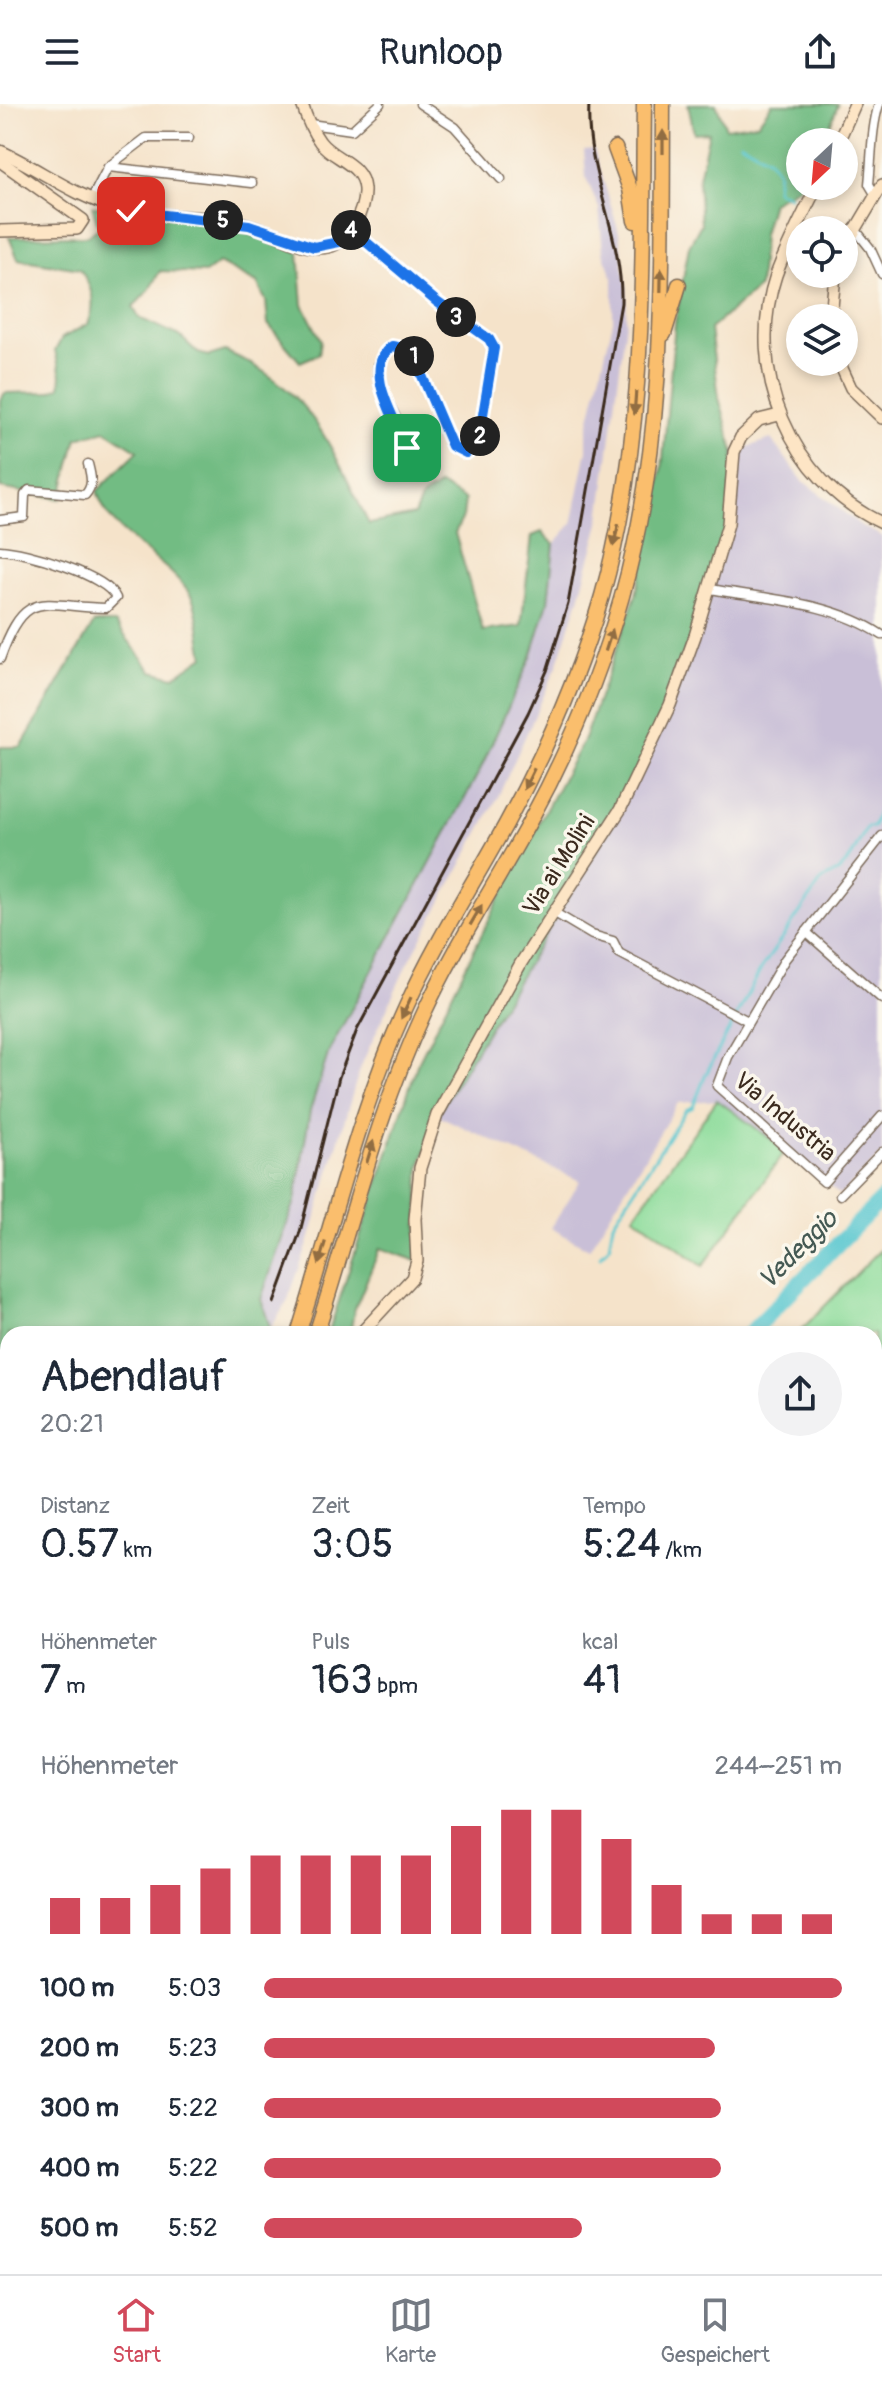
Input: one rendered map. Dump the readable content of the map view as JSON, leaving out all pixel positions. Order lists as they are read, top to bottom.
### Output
{
  "streets": {
    "street": ["Via ai Molini", "Via Industria"]
  },
  "water": ["Vedeggio"],
  "north": "bottom left",
  "page": {
    "header": "Runloop",
    "pins": [
      "5",
      "4",
      "3",
      "1",
      "2"
    ],
    "heading": ["Abendlauf", "20:21"],
    "stats": [
      ["Distanz", "0.57 km"],
      ["Zeit", "3:05"],
      ["Tempo", "5:24 /km"],
      ["Höhenmeter", "7 m"],
      ["Puls", "163 bpm"],
      ["kcal", "41"]
    ],
    "chart": ["Höhenmeter", "244–251 m"],
    "list": [
      {
        "name": "100 m",
        "note": "5:03"
      },
      {
        "name": "200 m",
        "note": "5:23"
      },
      {
        "name": "300 m",
        "note": "5:22"
      },
      {
        "name": "400 m",
        "note": "5:22"
      },
      {
        "name": "500 m",
        "note": "5:52"
      }
    ],
    "tabs": ["Start", "Karte", "Gespeichert"]
  }
}
